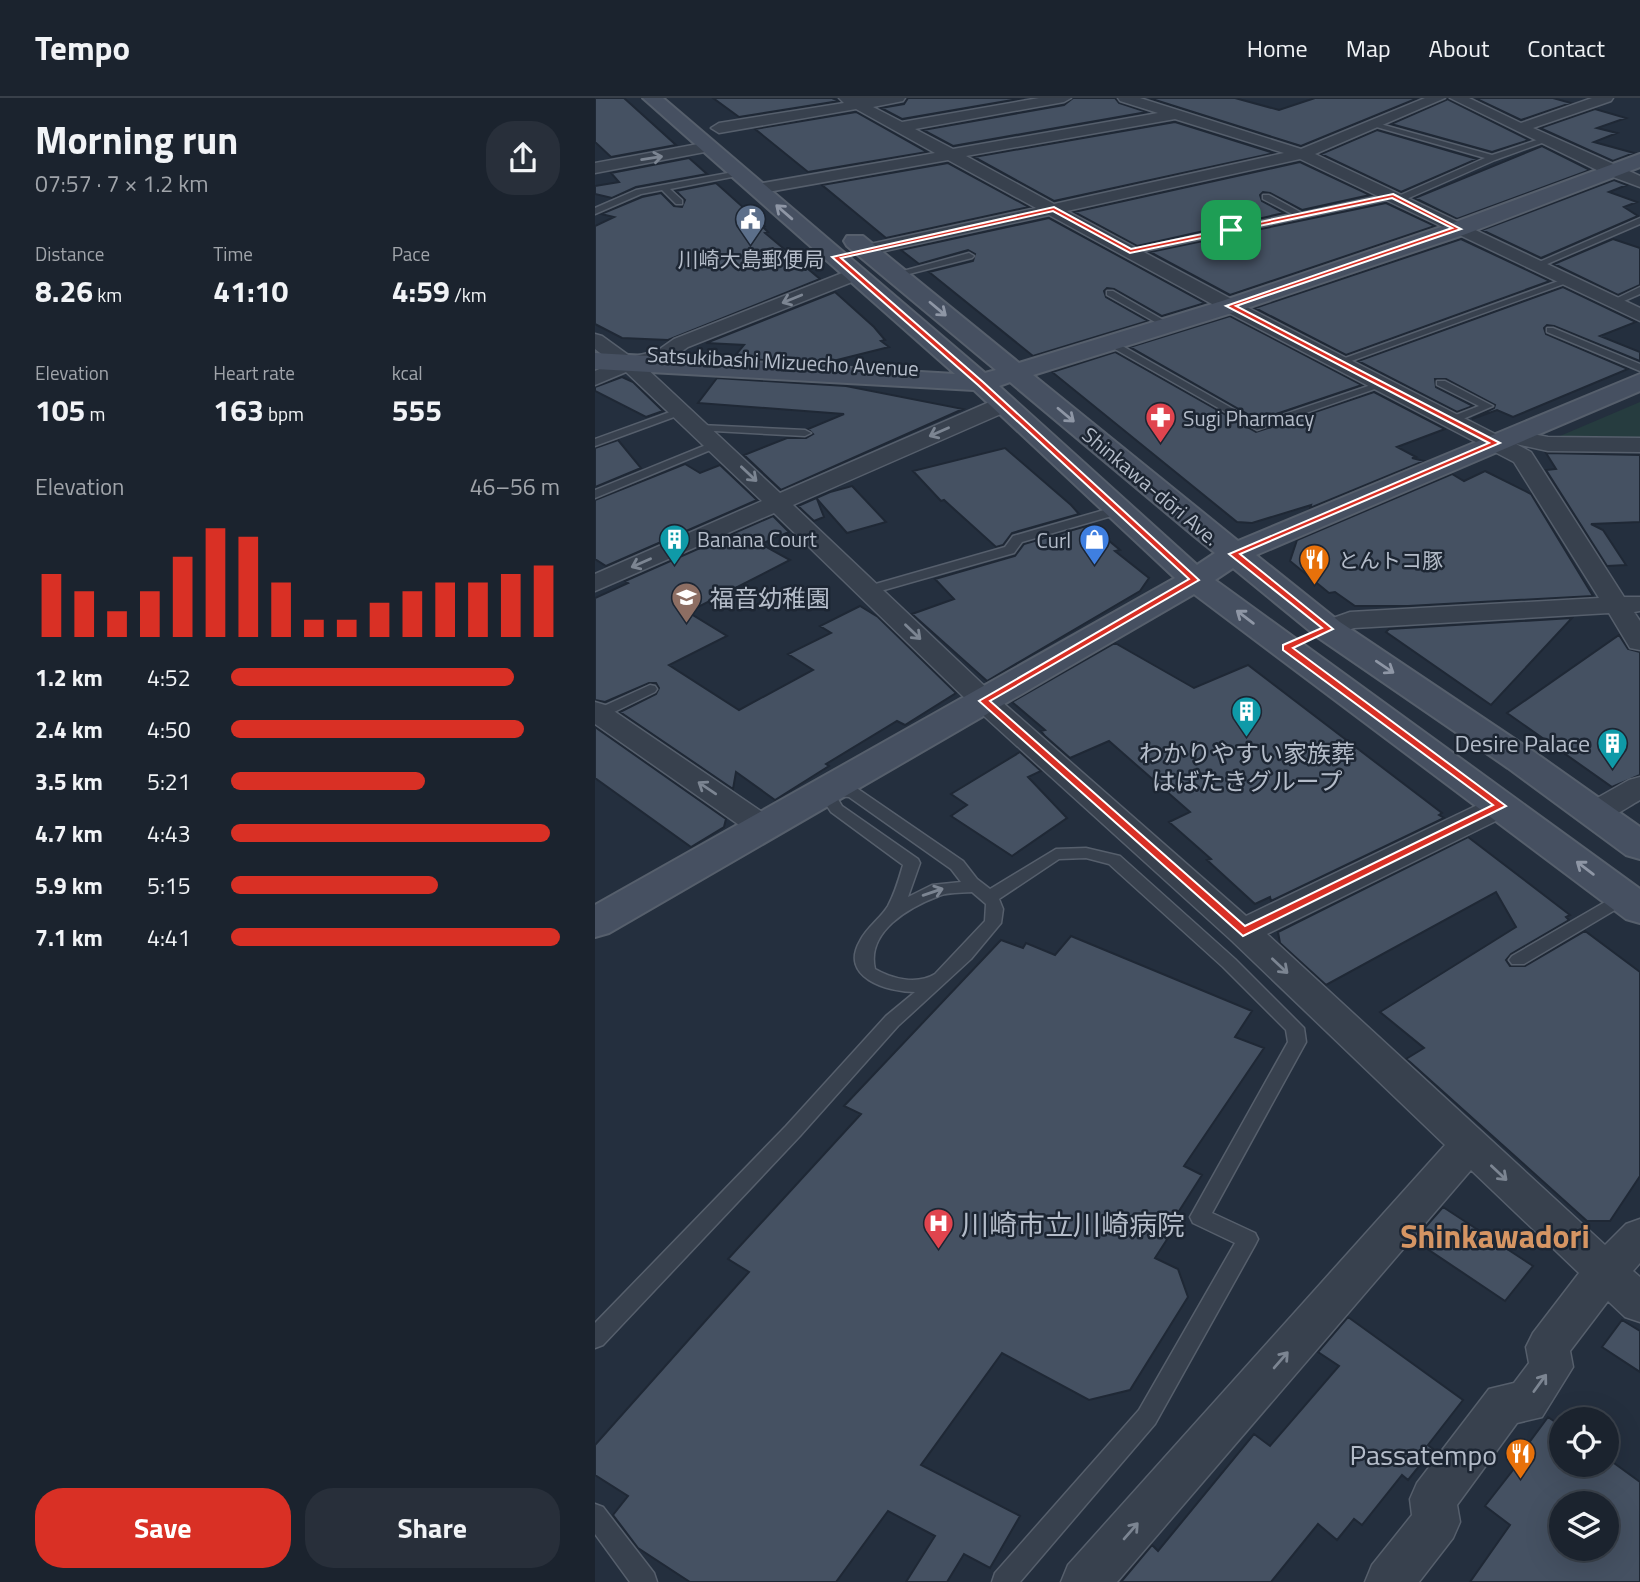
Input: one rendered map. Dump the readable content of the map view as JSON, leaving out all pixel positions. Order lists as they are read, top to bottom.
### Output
{
  "streets": {
    "main road": ["Satsukibashi Mizuecho Avenue", "Shinkawa-dōri Ave."]
  },
  "crossings": [
    ["Satsukibashi Mizuecho Avenue", "Shinkawa-dōri Ave."]
  ],
  "districts": ["Shinkawadori"],
  "places": {
    "public building": ["川崎大島郵便局"],
    "pharmacy": ["Sugi Pharmacy"],
    "building": ["Banana Court", "わかりやすい家族葬 はばたきグループ", "Desire Palace"],
    "shop": ["Curl"],
    "restaurant": ["とんトコ豚", "Passatempo"],
    "school or university": ["福音幼稚園"],
    "hospital": ["川崎市立川崎病院"]
  },
  "page": {
    "header": "Tempo",
    "nav": [
      "Home",
      "Map",
      "About",
      "Contact"
    ],
    "heading": ["Morning run", "07:57 · 7 × 1.2 km"],
    "stats": [
      ["Distance", "8.26 km"],
      ["Time", "41:10"],
      ["Pace", "4:59 /km"],
      ["Elevation", "105 m"],
      ["Heart rate", "163 bpm"],
      ["kcal", "555"]
    ],
    "chart": ["Elevation", "46–56 m"],
    "list": [
      {
        "name": "1.2 km",
        "note": "4:52"
      },
      {
        "name": "2.4 km",
        "note": "4:50"
      },
      {
        "name": "3.5 km",
        "note": "5:21"
      },
      {
        "name": "4.7 km",
        "note": "4:43"
      },
      {
        "name": "5.9 km",
        "note": "5:15"
      },
      {
        "name": "7.1 km",
        "note": "4:41"
      }
    ],
    "buttons": ["Save", "Share"]
  }
}
